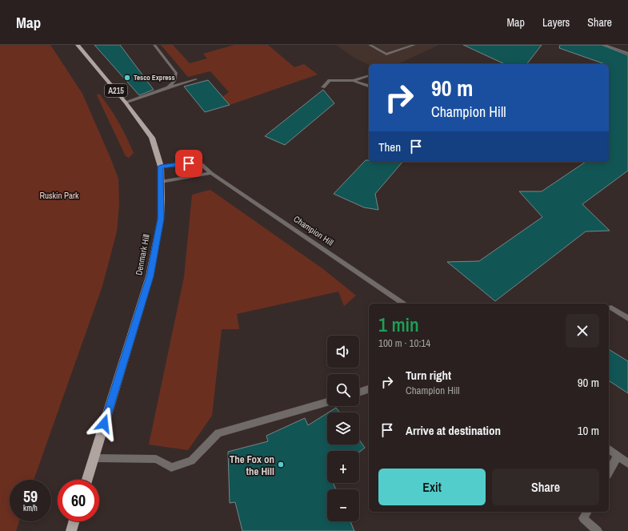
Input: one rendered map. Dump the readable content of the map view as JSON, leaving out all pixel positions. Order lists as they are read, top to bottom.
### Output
{
  "streets": {
    "main road": ["A215", "Denmark Hill"],
    "street": ["Champion Hill"]
  },
  "crossings": [
    ["Champion Hill", "Denmark Hill"]
  ],
  "parks": ["Ruskin Park"],
  "places": ["Tesco Express", "The Fox on the Hill"],
  "page": {
    "header": "Map",
    "nav": ["Map", "Layers", "Share"],
    "turn": ["90 m", "Champion Hill"],
    "then": "Then",
    "heading": ["1 min", "100 m · 10:14"],
    "map_buttons": ["+", "−"],
    "list": [
      {
        "name": "Turn right",
        "note": "Champion Hill",
        "value": "90 m"
      },
      {
        "name": "Arrive at destination",
        "value": "10 m"
      }
    ],
    "buttons": ["Exit", "Share"],
    "speed": "59 km/h",
    "limit": "60"
  }
}
